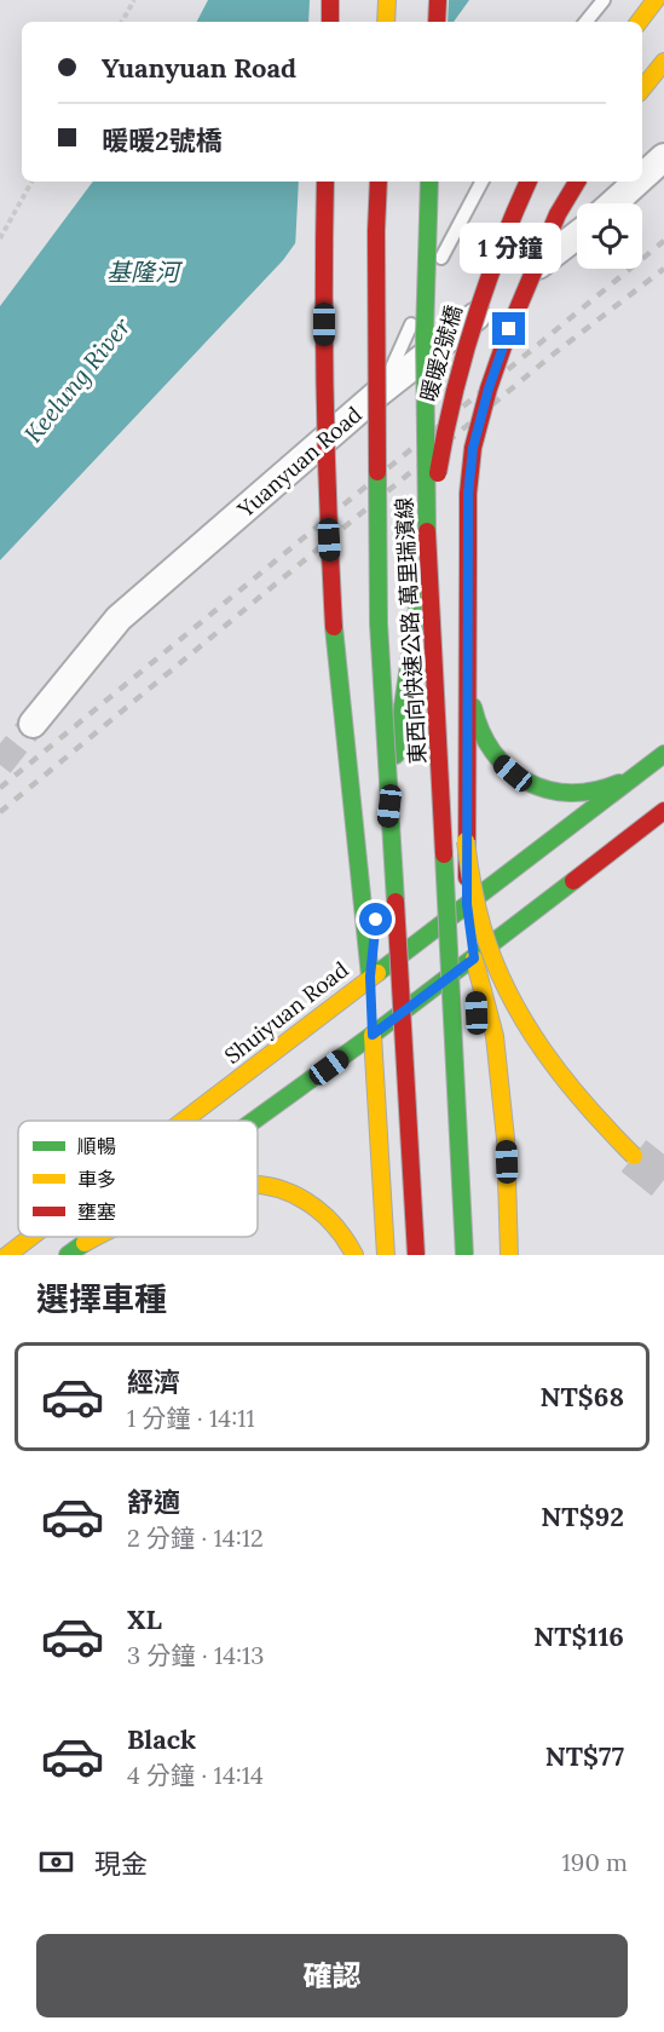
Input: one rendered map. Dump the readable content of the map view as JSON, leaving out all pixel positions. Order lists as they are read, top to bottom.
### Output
{
  "streets": {
    "main road": ["暖暖2號橋", "東西向快速公路 萬里瑞濱線", "Shuiyuan Road"],
    "street": ["Yuanyuan Road"]
  },
  "crossings": [
    ["暖暖2號橋", "Shuiyuan Road"]
  ],
  "water": ["基隆河", "Keelung River"],
  "legend": ["順暢", "車多", "壅塞"],
  "page": {
    "banner": ["Yuanyuan Road", "暖暖2號橋"],
    "bubble": "1 分鐘",
    "heading": "選擇車種",
    "list": [
      {
        "name": "經濟",
        "note": "1 分鐘 · 14:11",
        "value": "NT$68"
      },
      {
        "name": "舒適",
        "note": "2 分鐘 · 14:12",
        "value": "NT$92"
      },
      {
        "name": "XL",
        "note": "3 分鐘 · 14:13",
        "value": "NT$116"
      },
      {
        "name": "Black",
        "note": "4 分鐘 · 14:14",
        "value": "NT$77"
      }
    ],
    "pay": ["現金", "190 m"],
    "buttons": "確認"
  }
}
